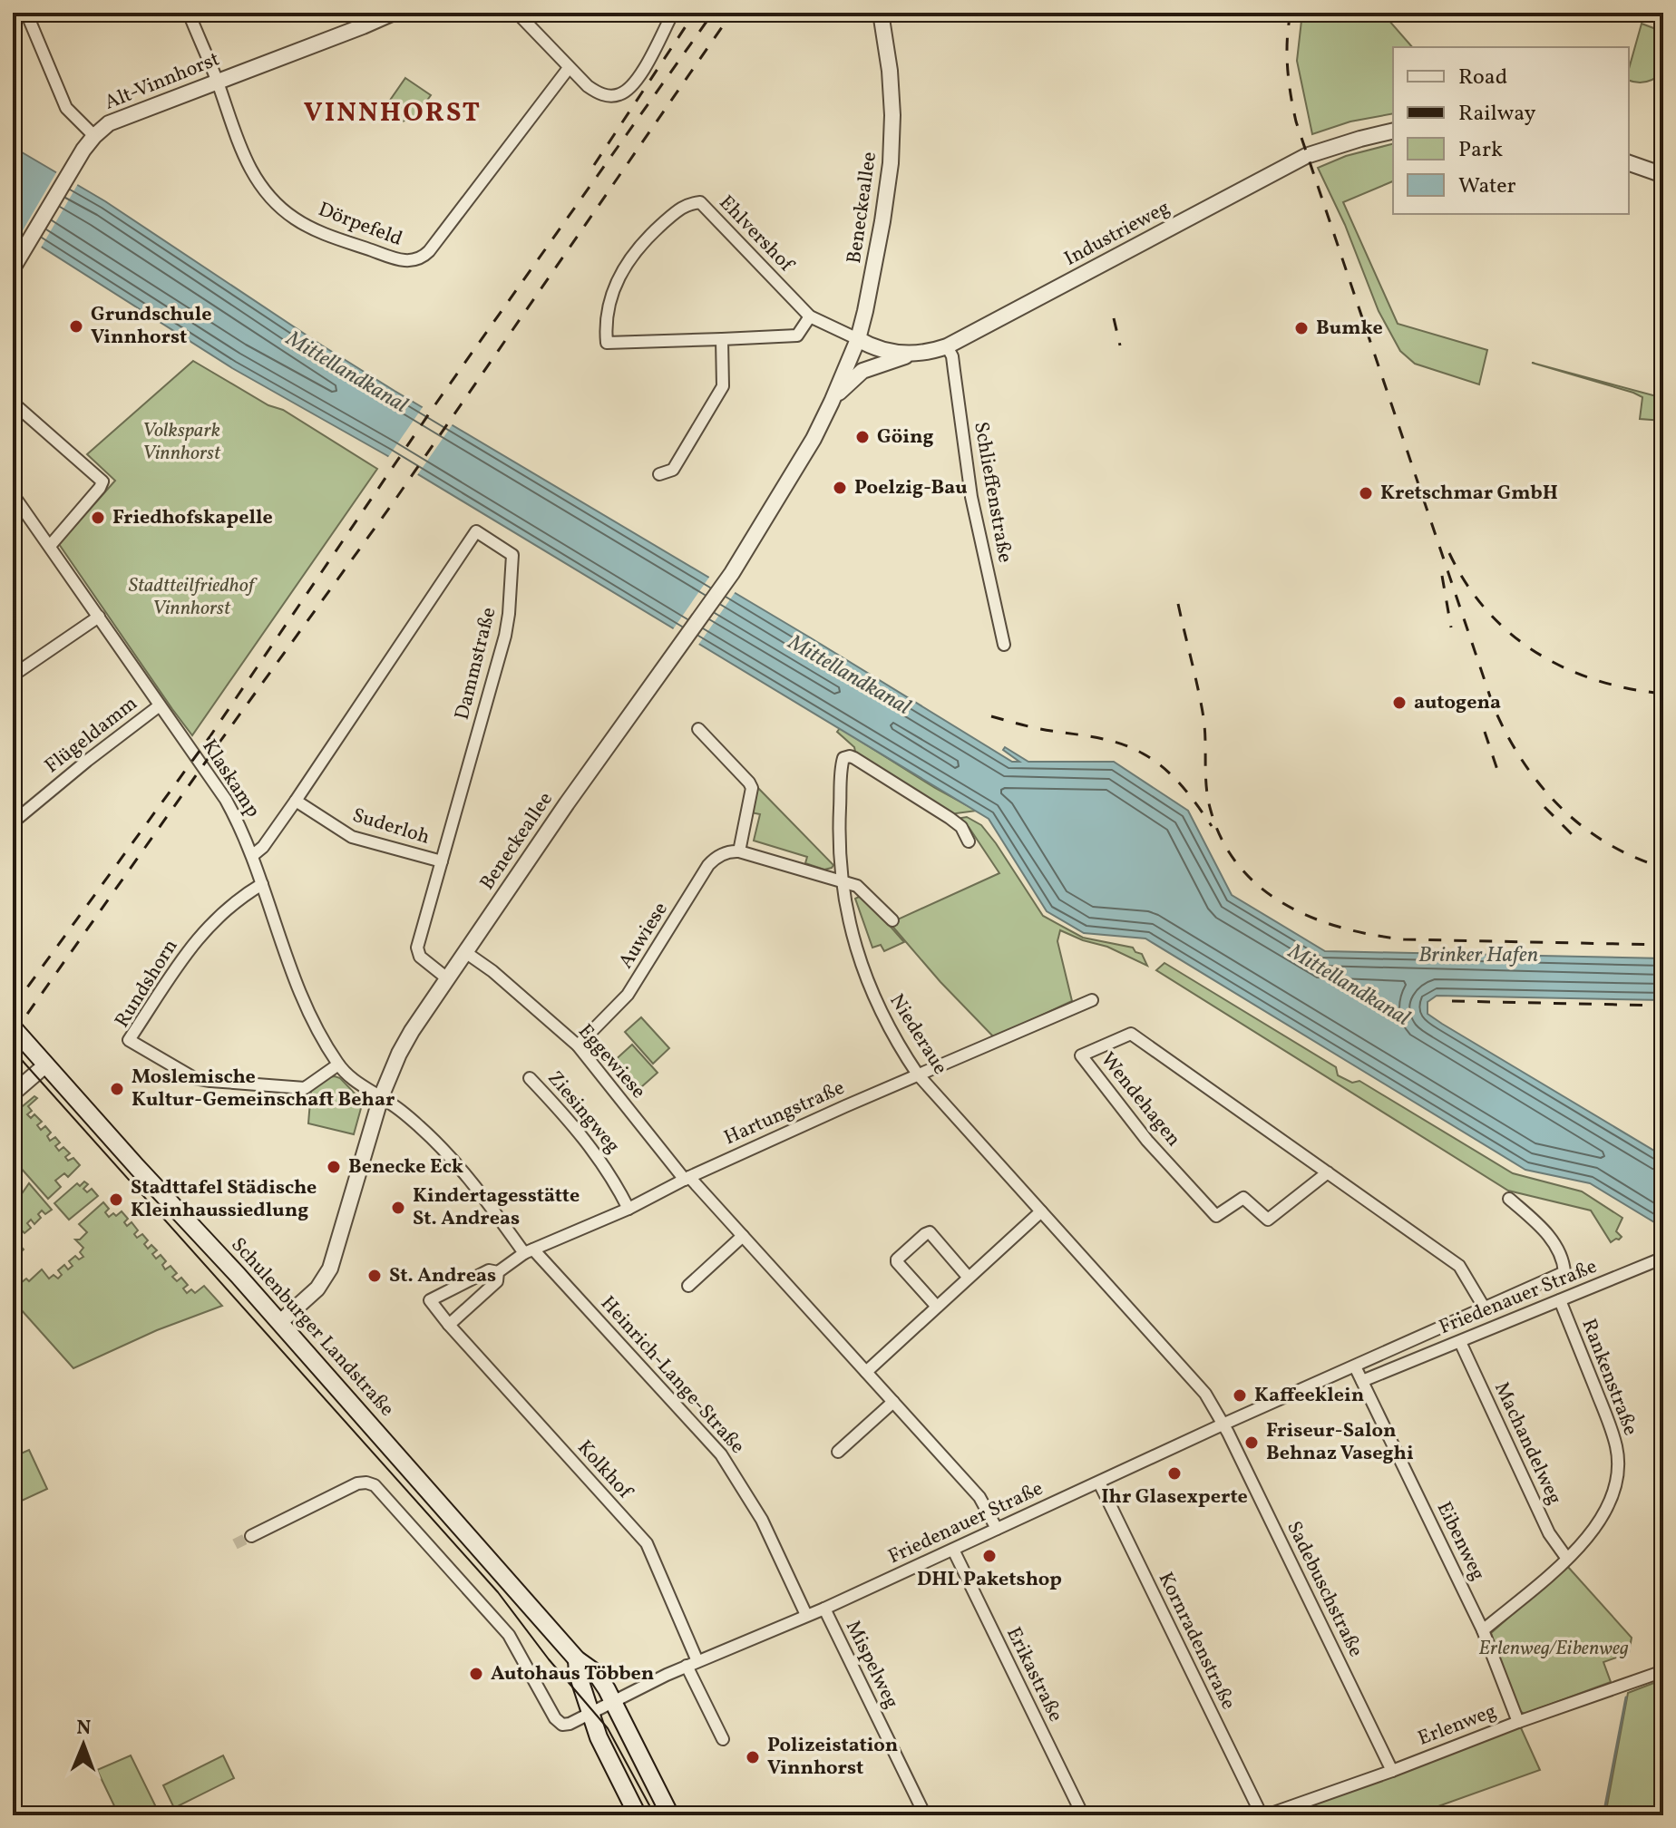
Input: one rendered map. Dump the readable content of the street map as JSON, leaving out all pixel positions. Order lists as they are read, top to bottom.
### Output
{
  "streets": {
    "main road": ["Schulenburger Landstraße"],
    "street": [
      "Alt-Vinnhorst",
      "Beneckeallee",
      "Dörpefeld",
      "Ehlvershof",
      "Industrieweg",
      "Schlieffenstraße",
      "Dammstraße",
      "Flügeldamm",
      "Klaskamp",
      "Suderloh",
      "Auwiese",
      "Rundshorn",
      "Niederaue",
      "Eggewiese",
      "Wendehagen",
      "Ziesingweg",
      "Hartungstraße",
      "Friedenauer Straße",
      "Heinrich-Lange-Straße",
      "Rankenstraße",
      "Machandelweg",
      "Kolkhof",
      "Eibenweg",
      "Sadebuschstraße",
      "Kornradenstraße",
      "Mispelweg",
      "Erikastraße",
      "Erlenweg"
    ]
  },
  "crossings": [
    ["Alt-Vinnhorst", "Dörpefeld"],
    ["Beneckeallee", "Ehlvershof"],
    ["Beneckeallee", "Industrieweg"],
    ["Beneckeallee", "Dammstraße"],
    ["Beneckeallee", "Klaskamp"],
    ["Beneckeallee", "Eggewiese"],
    ["Beneckeallee", "Schulenburger Landstraße"],
    ["Beneckeallee", "Heinrich-Lange-Straße"],
    ["Ehlvershof", "Industrieweg"],
    ["Industrieweg", "Schlieffenstraße"],
    ["Dammstraße", "Klaskamp"],
    ["Dammstraße", "Suderloh"],
    ["Flügeldamm", "Klaskamp"],
    ["Klaskamp", "Rundshorn"],
    ["Klaskamp", "Heinrich-Lange-Straße"],
    ["Auwiese", "Eggewiese"],
    ["Niederaue", "Hartungstraße"],
    ["Niederaue", "Friedenauer Straße"],
    ["Niederaue", "Sadebuschstraße"],
    ["Eggewiese", "Hartungstraße"],
    ["Eggewiese", "Friedenauer Straße"],
    ["Wendehagen", "Friedenauer Straße"],
    ["Ziesingweg", "Hartungstraße"],
    ["Hartungstraße", "Heinrich-Lange-Straße"],
    ["Hartungstraße", "Kolkhof"],
    ["Friedenauer Straße", "Schulenburger Landstraße"],
    ["Friedenauer Straße", "Heinrich-Lange-Straße"],
    ["Friedenauer Straße", "Rankenstraße"],
    ["Friedenauer Straße", "Machandelweg"],
    ["Friedenauer Straße", "Kolkhof"],
    ["Friedenauer Straße", "Eibenweg"],
    ["Friedenauer Straße", "Sadebuschstraße"],
    ["Friedenauer Straße", "Kornradenstraße"],
    ["Friedenauer Straße", "Mispelweg"],
    ["Friedenauer Straße", "Erikastraße"],
    ["Rankenstraße", "Machandelweg"],
    ["Rankenstraße", "Eibenweg"],
    ["Eibenweg", "Erlenweg"],
    ["Sadebuschstraße", "Erlenweg"],
    ["Kornradenstraße", "Erlenweg"]
  ],
  "districts": ["VINNHORST"],
  "water": ["Mittellandkanal", "Brinker Hafen"],
  "parks": ["Volkspark Vinnhorst", "Stadtteilfriedhof Vinnhorst", "Erlenweg/Eibenweg"],
  "places": [
    "Grundschule Vinnhorst",
    "Bumke",
    "Göing",
    "Poelzig-Bau",
    "Kretschmar GmbH",
    "Friedhofskapelle",
    "autogena",
    "Moslemische Kultur-Gemeinschaft Behar",
    "Benecke Eck",
    "Stadttafel Städische Kleinhaussiedlung",
    "Kindertagesstätte St. Andreas",
    "St. Andreas",
    "Kaffeeklein",
    "Friseur-Salon Behnaz Vaseghi",
    "Ihr Glasexperte",
    "DHL Paketshop",
    "Autohaus Többen",
    "Polizeistation Vinnhorst"
  ],
  "legend": [
    "Road",
    "Railway",
    "Park",
    "Water"
  ],
  "north": "top"
}
